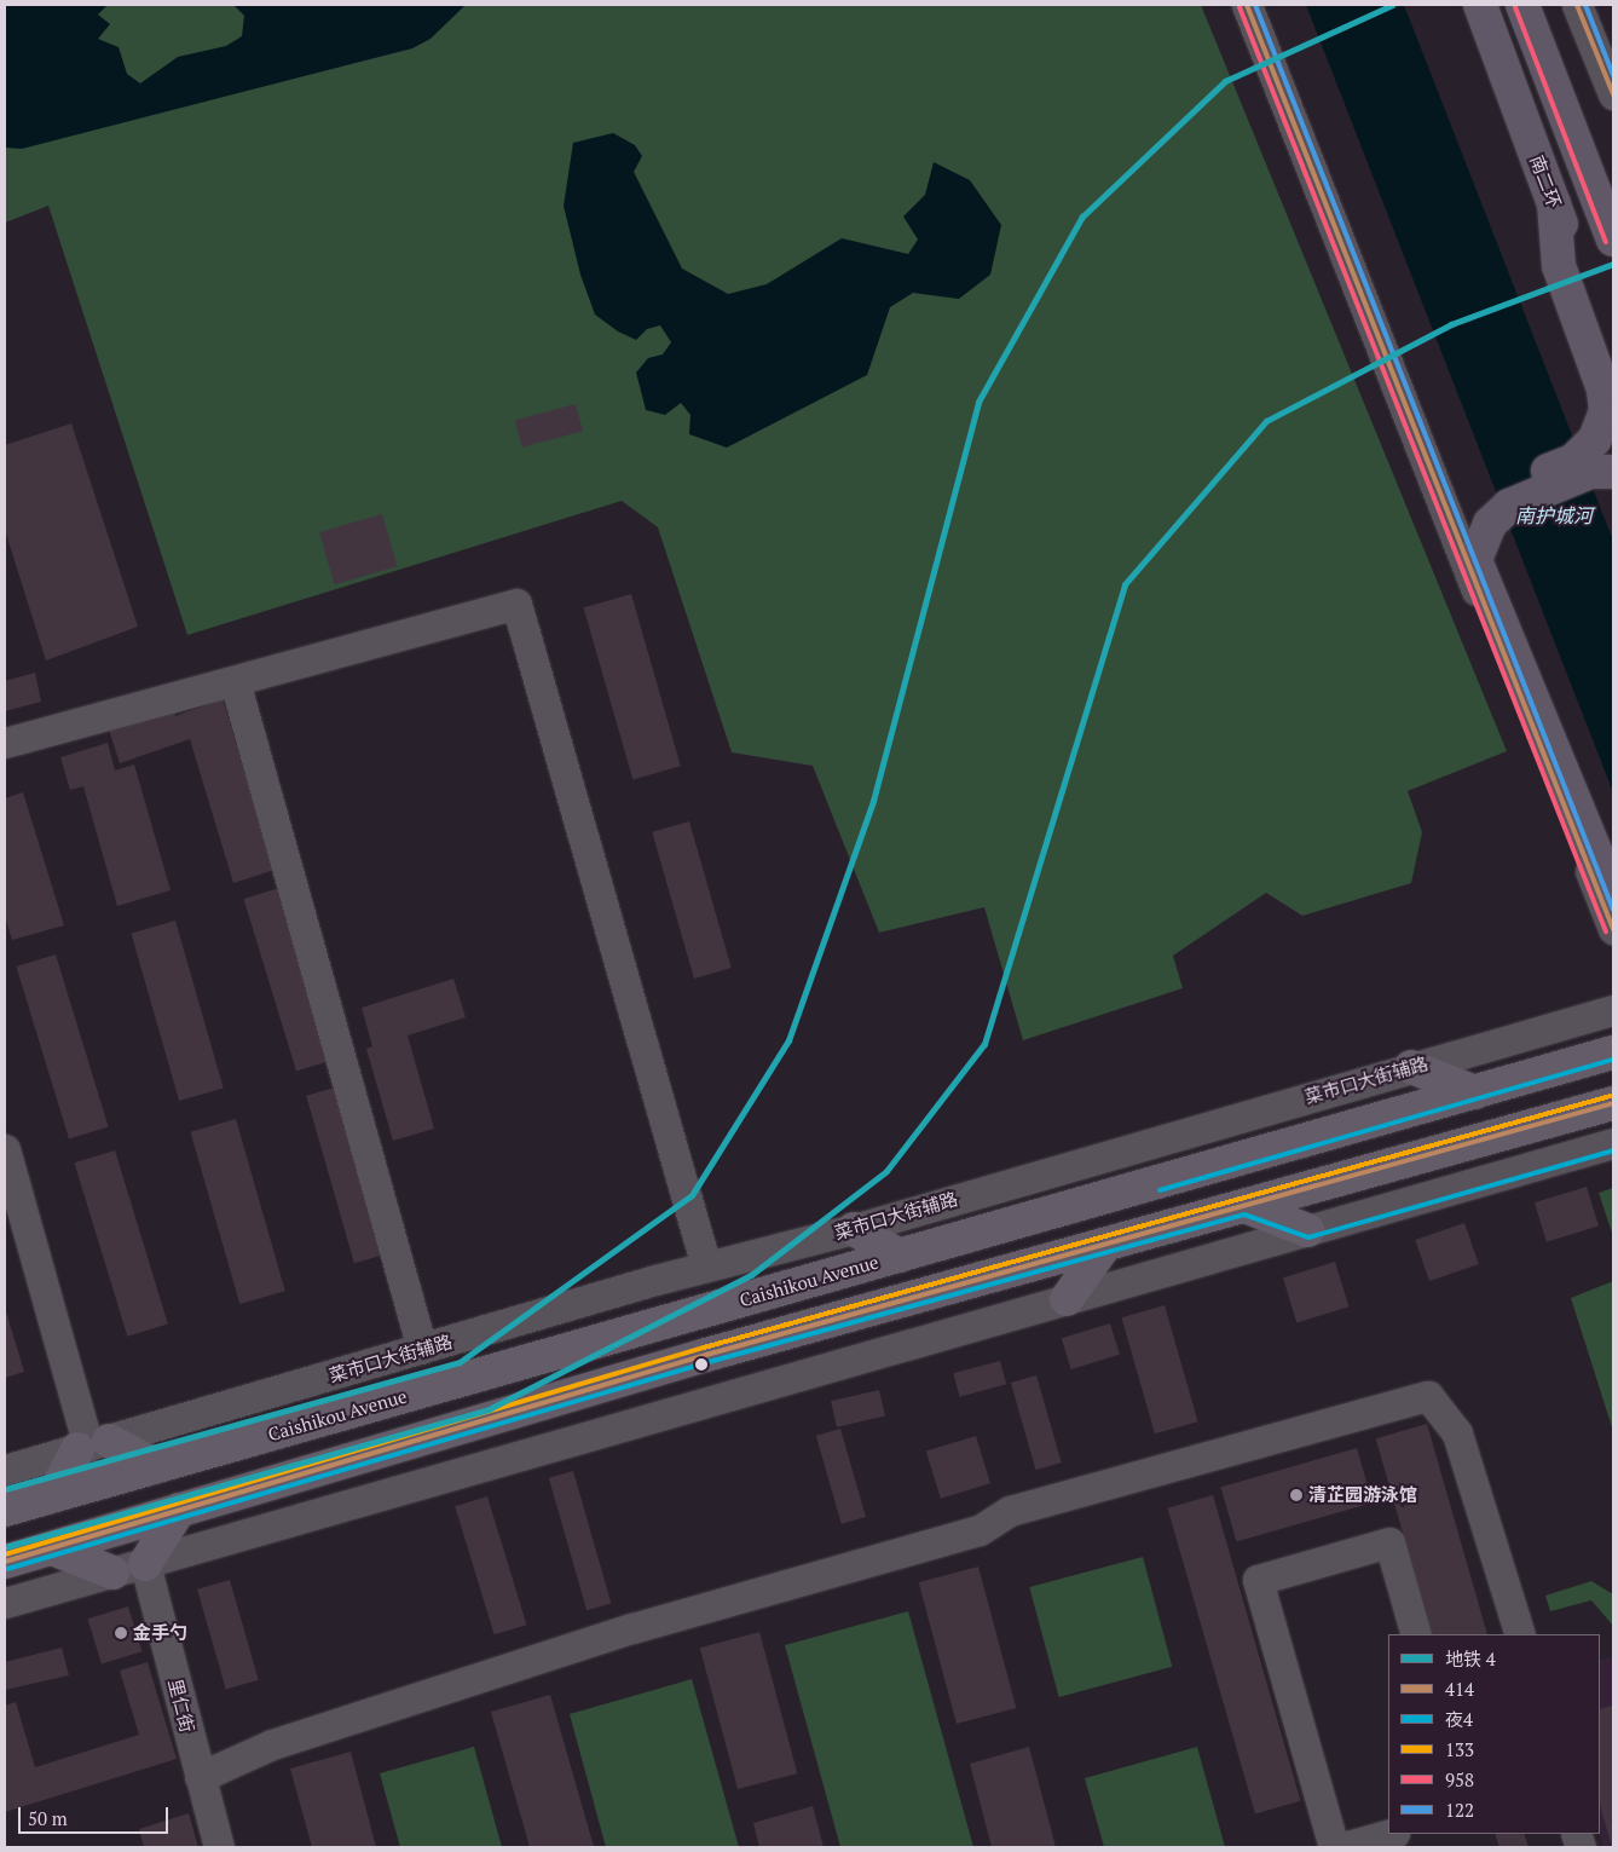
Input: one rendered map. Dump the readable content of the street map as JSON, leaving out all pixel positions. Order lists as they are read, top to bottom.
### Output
{
  "streets": {
    "highway": ["南二环"],
    "main road": ["Caishikou Avenue"],
    "street": ["菜市口大街辅路", "里仁街"]
  },
  "water": ["南护城河"],
  "places": ["清芷园游泳馆", "金手勺"],
  "lines": [
    "metro line 4",
    "transit line 414",
    "transit line 122",
    "transit line 958",
    "transit line 夜4",
    "transit line 133"
  ],
  "legend": [
    "地铁 4",
    "414",
    "夜4",
    "133",
    "958",
    "122"
  ],
  "scale_bar": "50 m"
}
